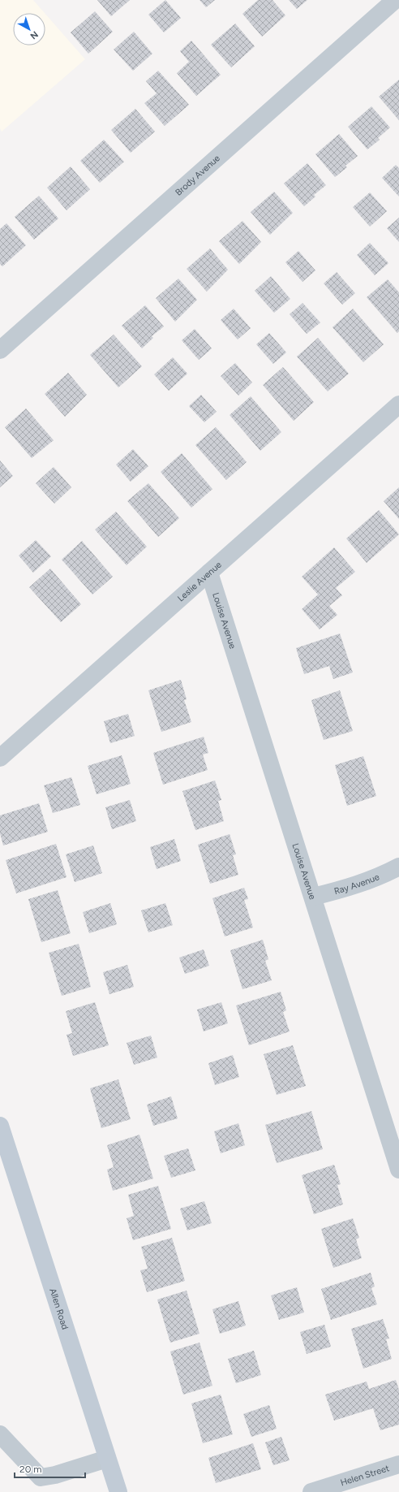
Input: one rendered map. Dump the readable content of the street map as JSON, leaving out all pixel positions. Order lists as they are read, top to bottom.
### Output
{
  "streets": {
    "main road": ["Allen Road"],
    "street": [
      "Brody Avenue",
      "Leslie Avenue",
      "Louise Avenue",
      "Ray Avenue",
      "Helen Street"
    ]
  },
  "crossings": [
    ["Leslie Avenue", "Louise Avenue"],
    ["Louise Avenue", "Ray Avenue"]
  ],
  "scale_bar": "20 m",
  "north": "bottom right"
}
